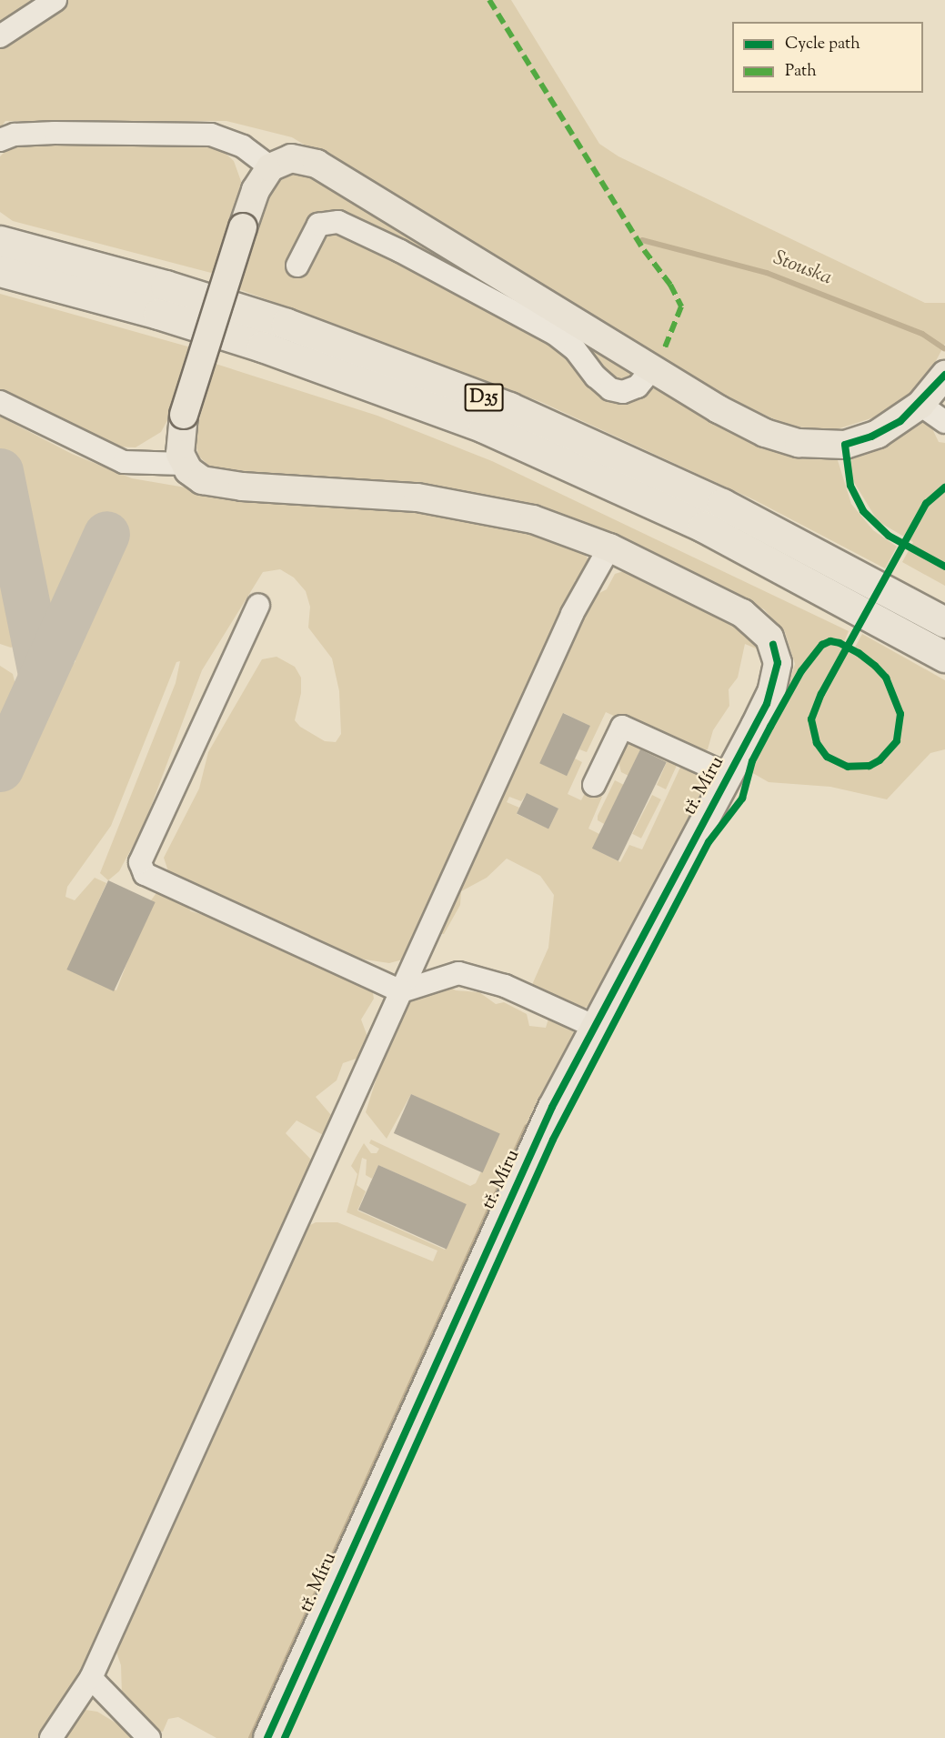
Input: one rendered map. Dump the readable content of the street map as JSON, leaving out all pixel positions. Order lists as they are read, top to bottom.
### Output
{
  "streets": {
    "highway": ["D35"],
    "main road": ["tř. Míru"]
  },
  "water": ["Stouska"],
  "legend": ["Cycle path", "Path"]
}
